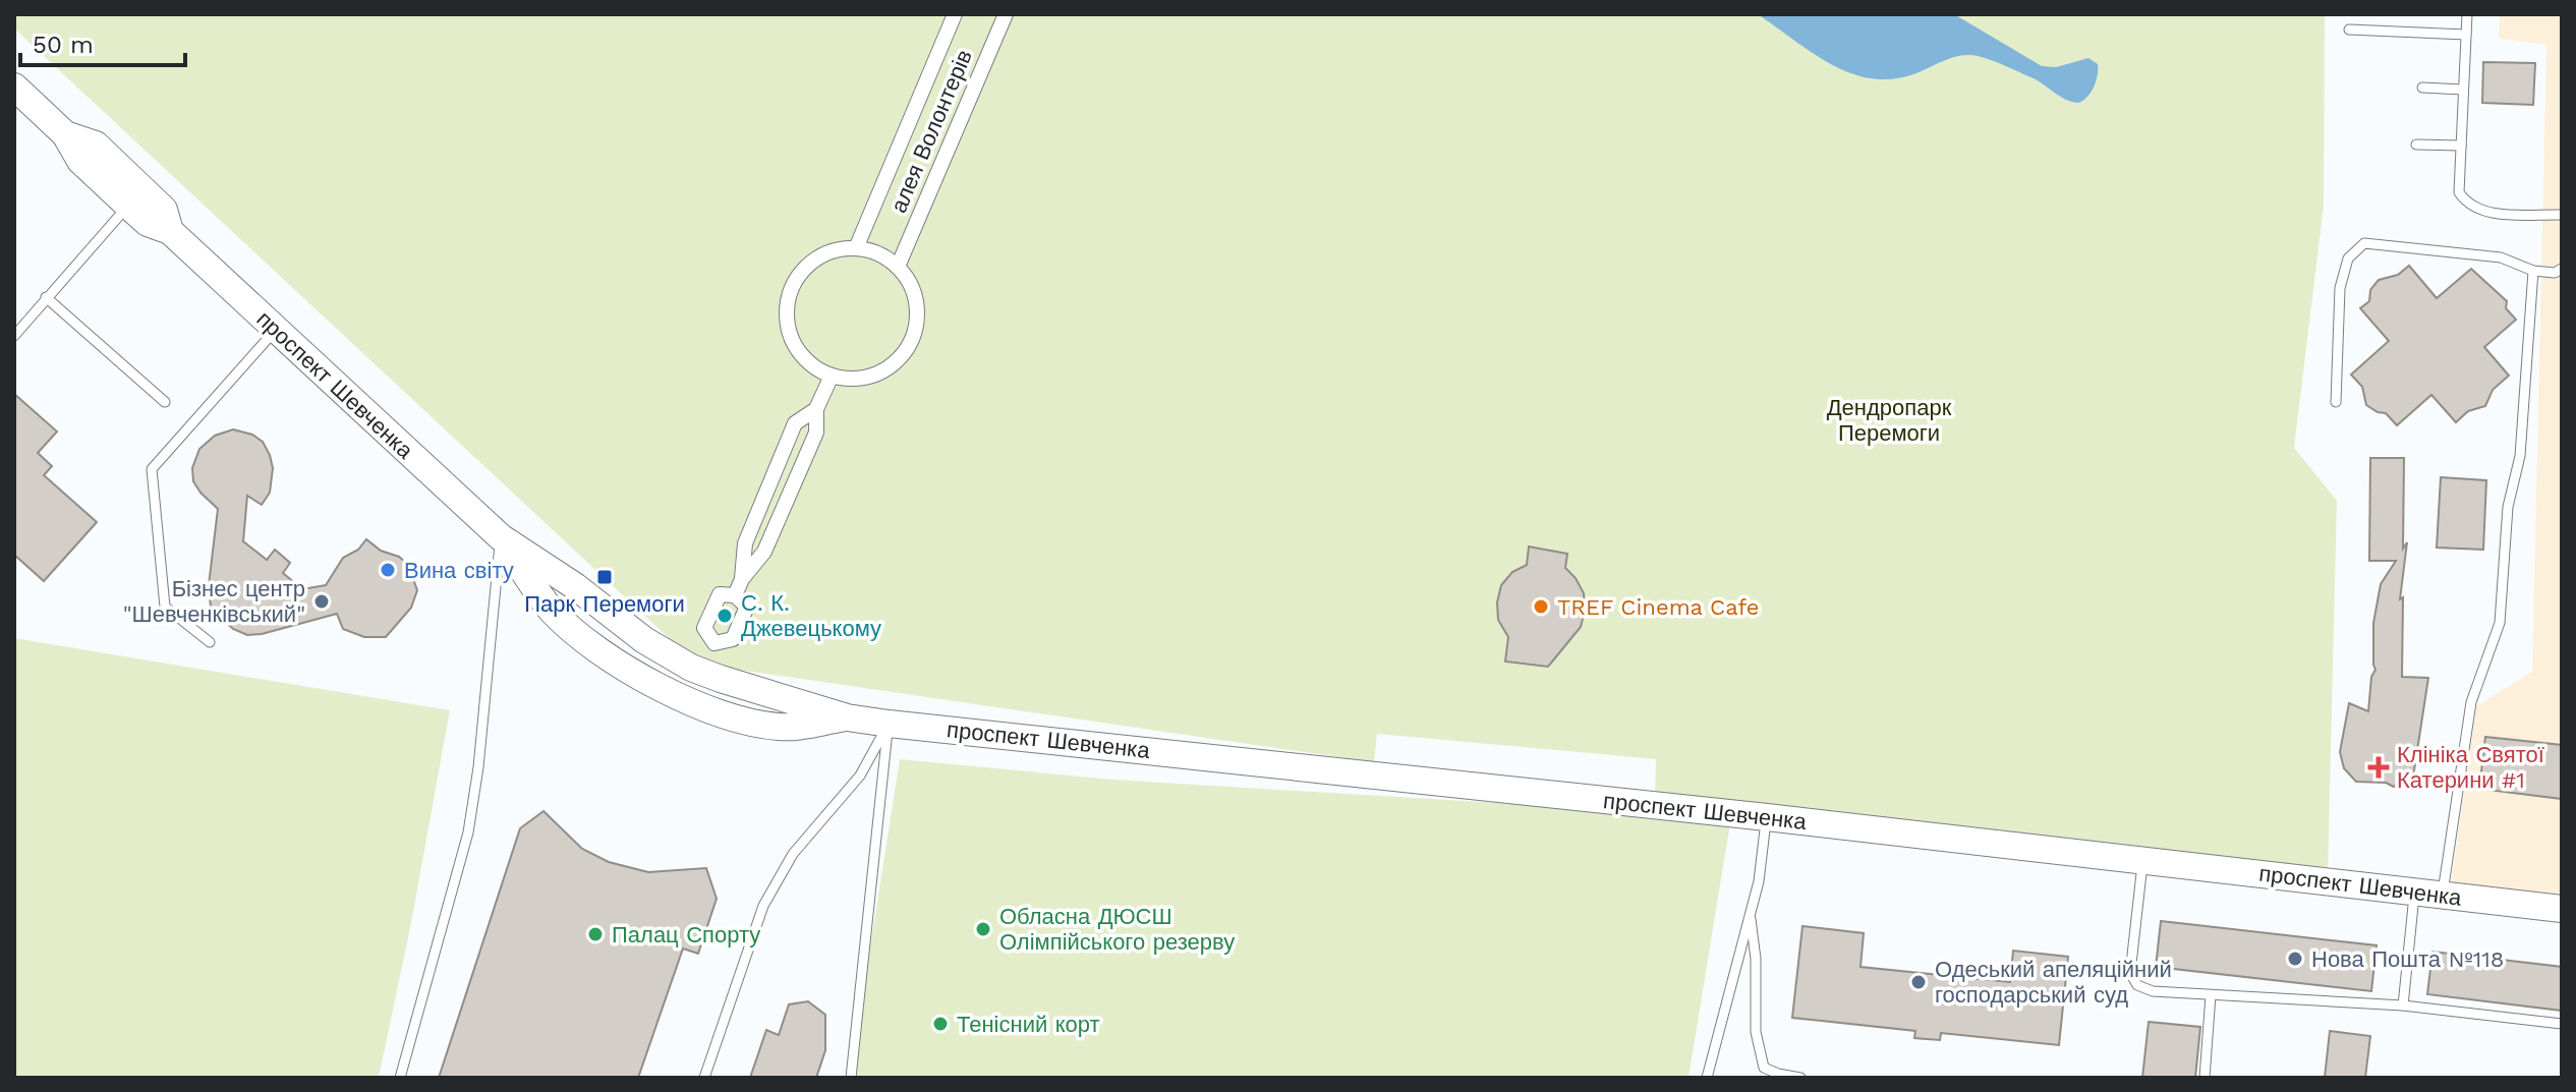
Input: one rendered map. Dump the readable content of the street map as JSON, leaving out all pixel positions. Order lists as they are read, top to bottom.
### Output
{
  "streets": {
    "main road": ["проспект Шевченка"],
    "street": ["алея Волонтерів"]
  },
  "parks": ["Дендропарк Перемоги"],
  "places": {
    "other": [
      "Вина світу",
      "Бізнес центр \"Шевченківський\"",
      "TREF Cinema Cafe",
      "С. К. Джевецькому",
      "Обласна ДЮСШ Олімпійського резерву",
      "Палац Спорту",
      "Нова Пошта №118",
      "Одеський апеляційний господарський суд",
      "Тенісний корт"
    ],
    "transit": ["Парк Перемоги"],
    "health": ["Клініка Святої Катерини #1"]
  },
  "scale_bar": "50 m"
}
